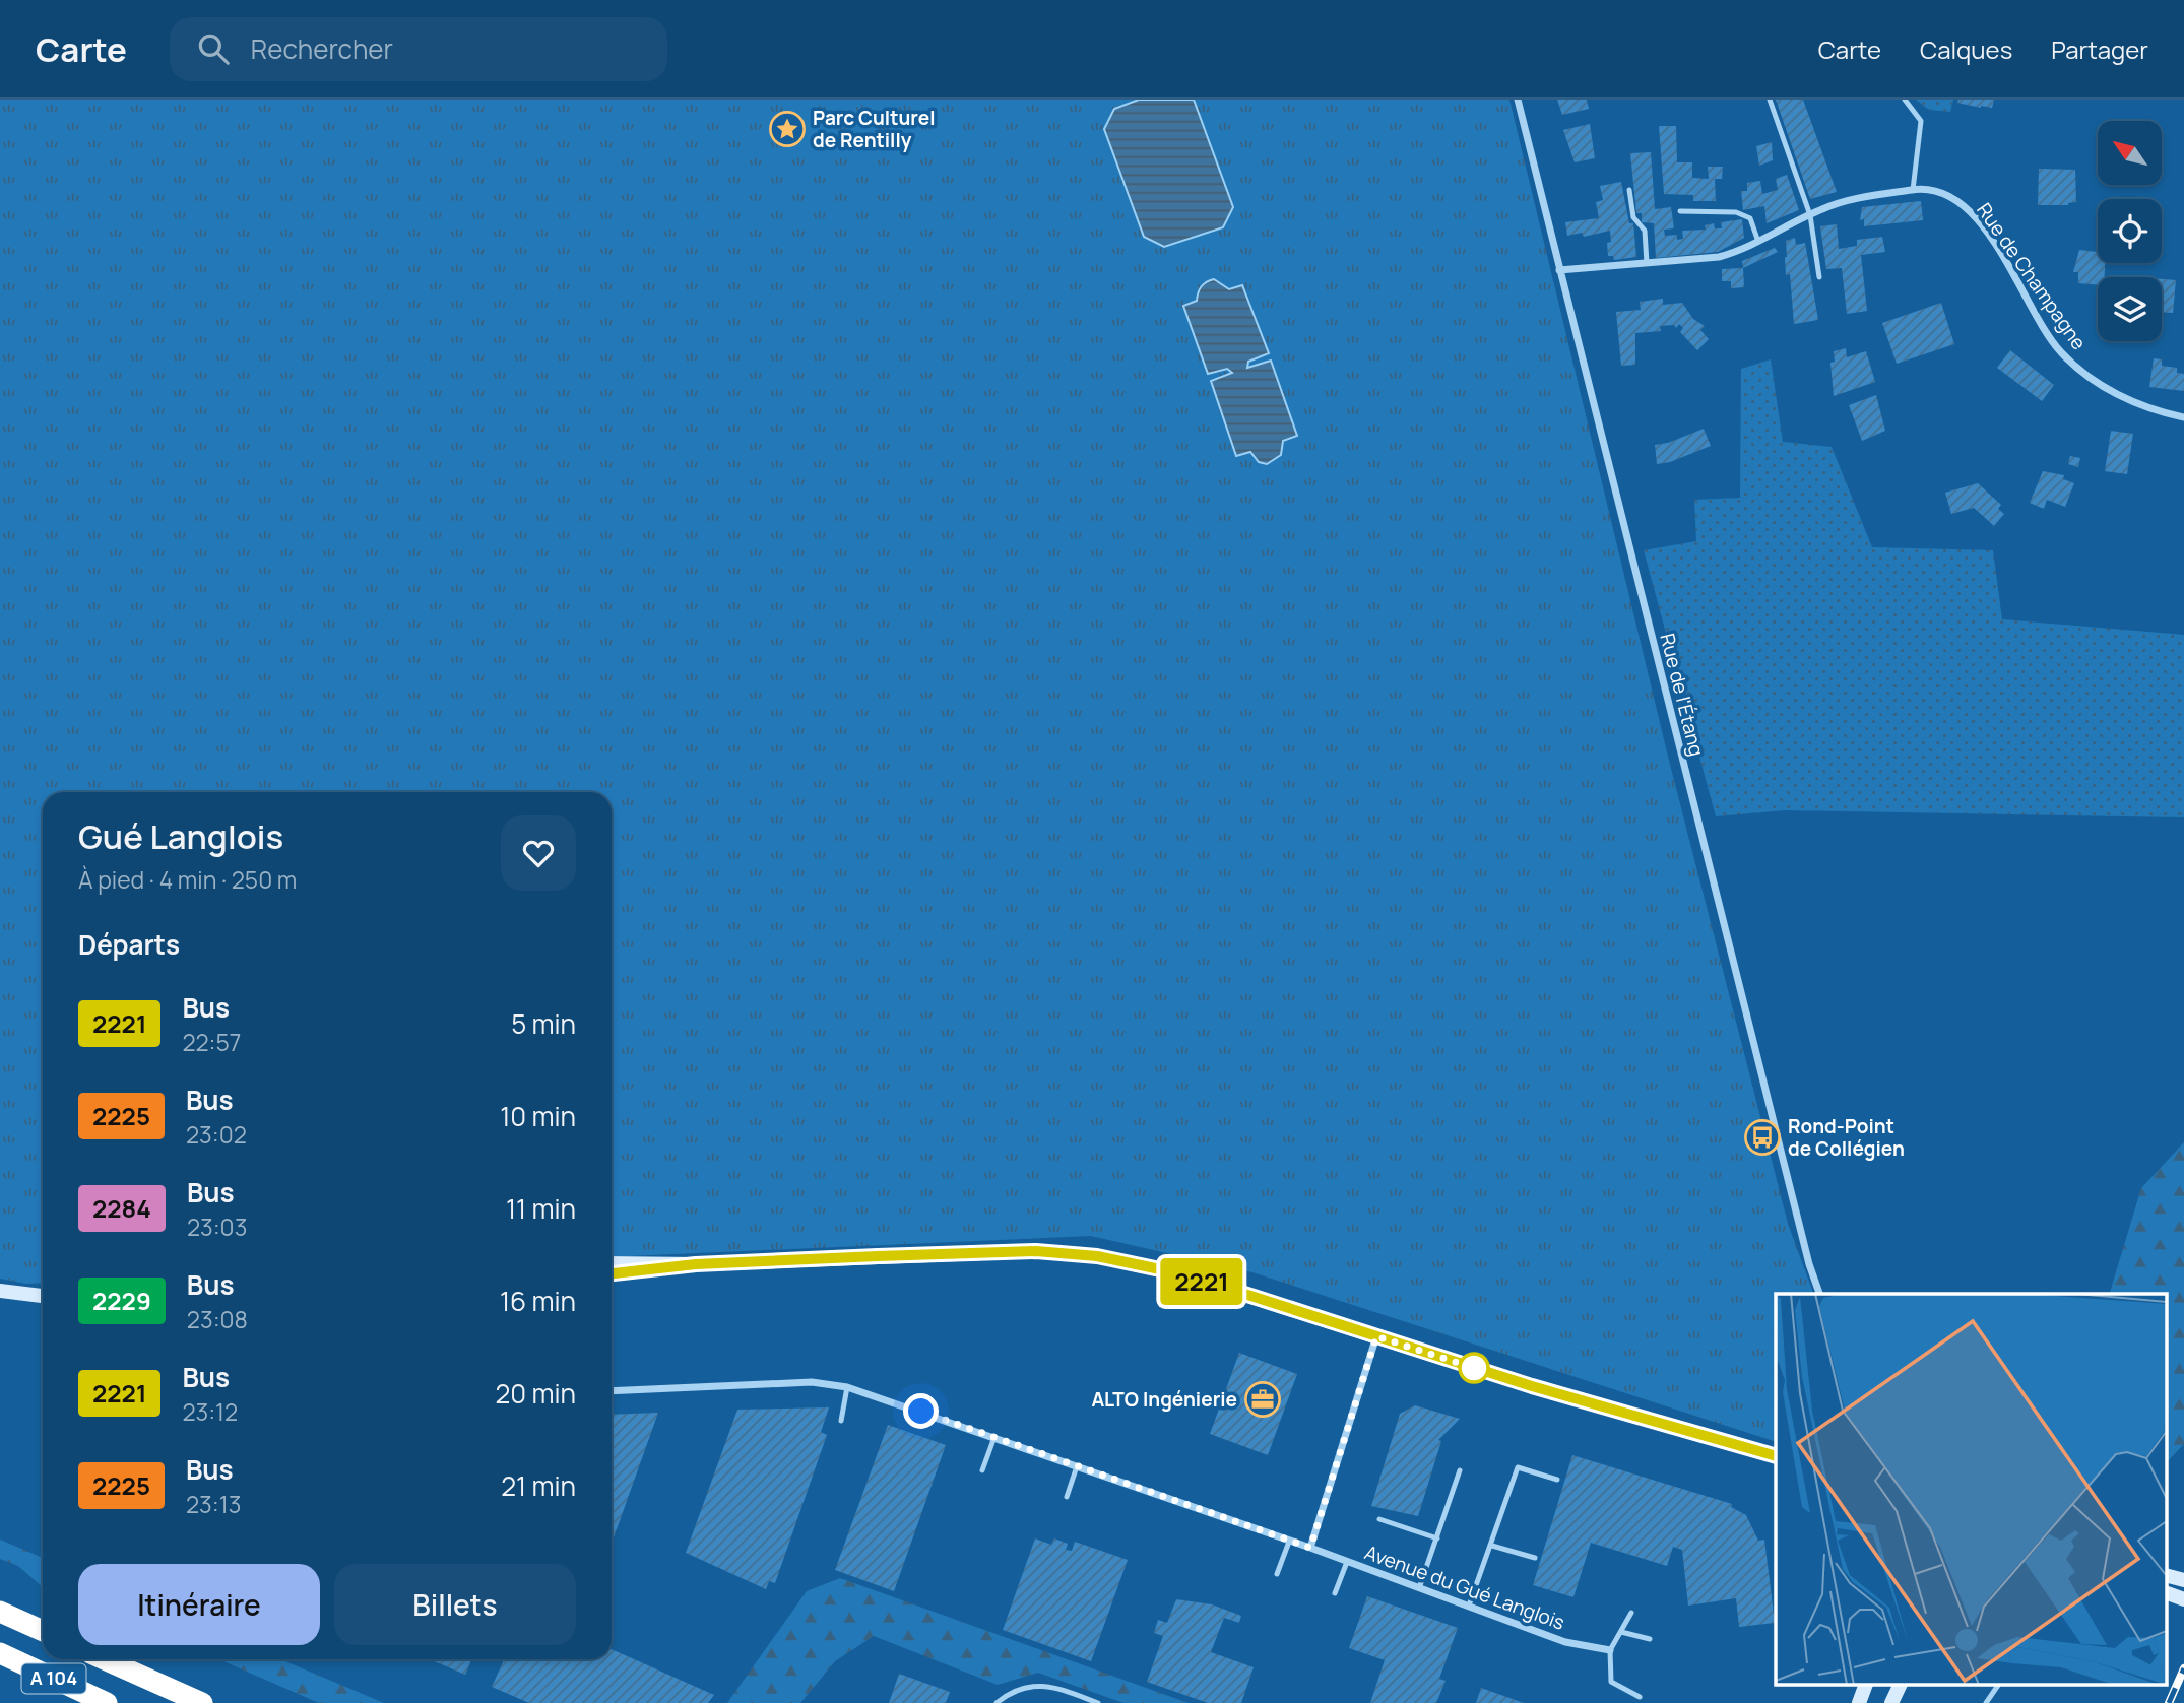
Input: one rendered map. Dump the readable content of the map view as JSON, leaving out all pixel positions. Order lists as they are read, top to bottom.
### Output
{
  "streets": {
    "highway": ["A 104"],
    "street": ["Rue de Champagne", "Rue de l'Étang", "Avenue du Gué Langlois"]
  },
  "crossings": [
    ["Rue de Champagne", "Rue de l'Étang"]
  ],
  "places": {
    "place": ["Parc Culturel de Rentilly"],
    "bus stop": ["Rond-Point de Collégien"],
    "office": ["ALTO Ingénierie"]
  },
  "lines": ["bus line 2221"],
  "north": "top left",
  "page": {
    "header": "Carte",
    "search": "Rechercher",
    "nav": ["Carte", "Calques", "Partager"],
    "on_map": "2221",
    "heading": [
      ["Gué Langlois", "À pied · 4 min · 250 m"],
      "Départs"
    ],
    "list": [
      {
        "mark": "2221",
        "name": "Bus",
        "note": "22:57",
        "value": "5 min"
      },
      {
        "mark": "2225",
        "name": "Bus",
        "note": "23:02",
        "value": "10 min"
      },
      {
        "mark": "2284",
        "name": "Bus",
        "note": "23:03",
        "value": "11 min"
      },
      {
        "mark": "2229",
        "name": "Bus",
        "note": "23:08",
        "value": "16 min"
      },
      {
        "mark": "2221",
        "name": "Bus",
        "note": "23:12",
        "value": "20 min"
      },
      {
        "mark": "2225",
        "name": "Bus",
        "note": "23:13",
        "value": "21 min"
      }
    ],
    "buttons": ["Itinéraire", "Billets"]
  }
}
